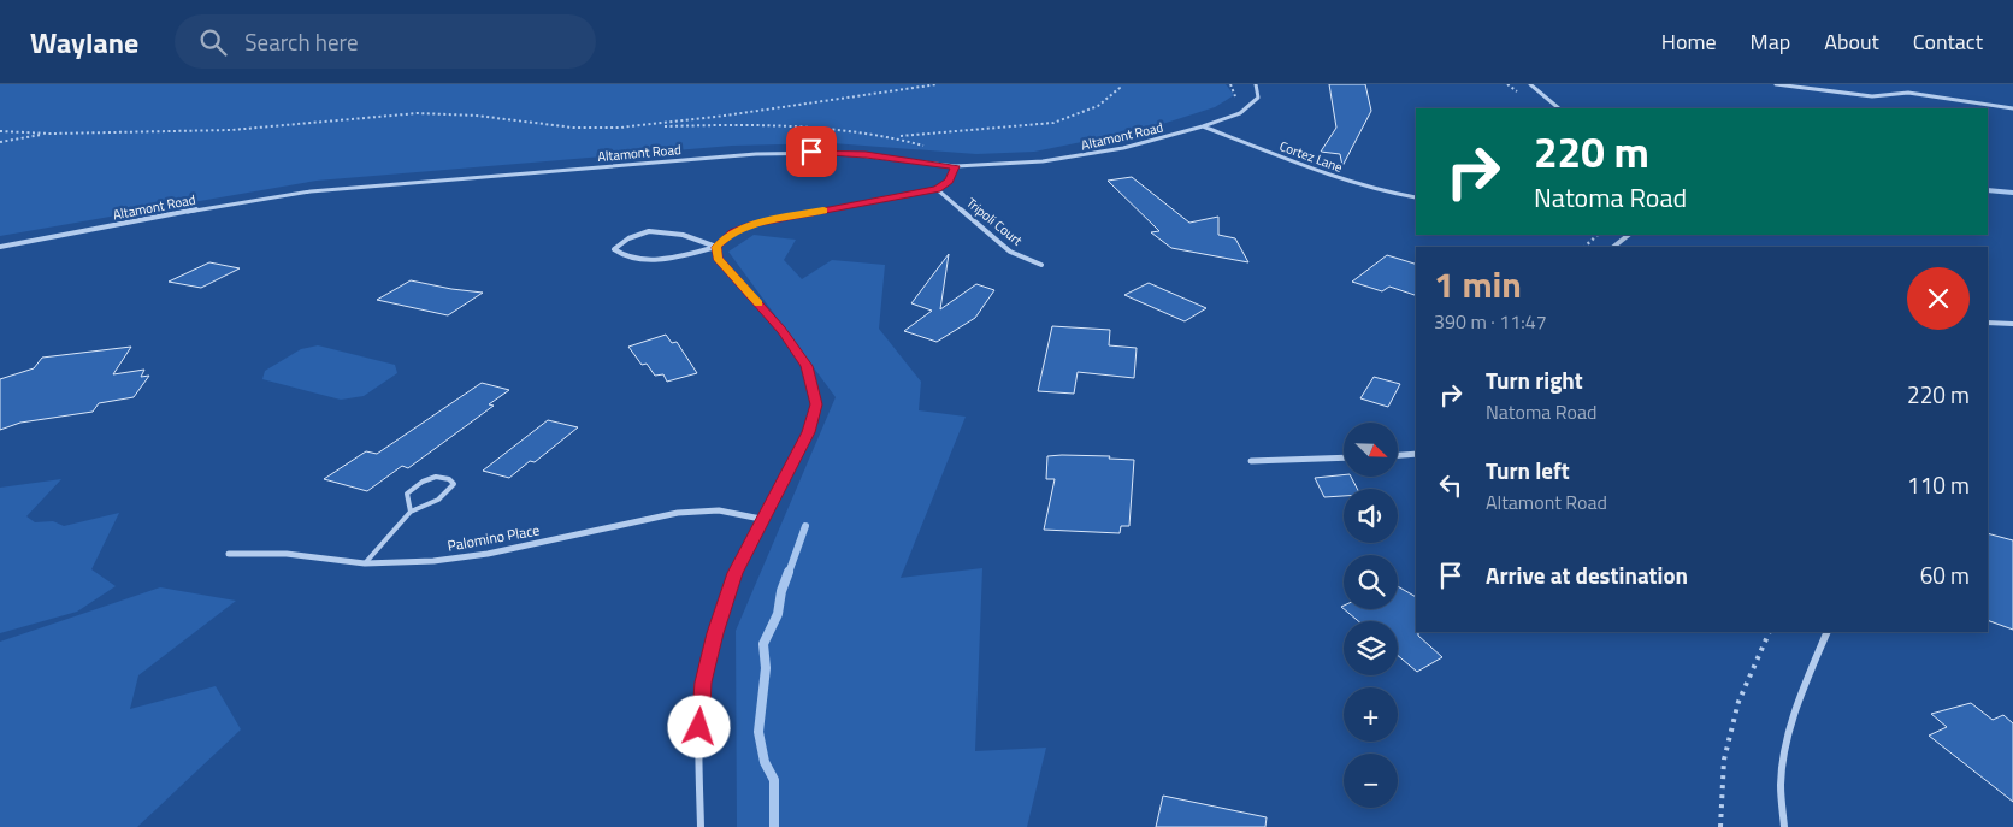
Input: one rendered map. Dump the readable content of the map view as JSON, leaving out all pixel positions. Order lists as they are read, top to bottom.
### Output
{
  "streets": {
    "street": [
      "Altamont Road",
      "Cortez Lane",
      "Tripoli Court",
      "Palomino Place"
    ]
  },
  "crossings": [
    ["Altamont Road", "Cortez Lane"]
  ],
  "north": "bottom right",
  "page": {
    "header": "Waylane",
    "search": "Search here",
    "nav": [
      "Home",
      "Map",
      "About",
      "Contact"
    ],
    "turn": ["220 m", "Natoma Road"],
    "heading": ["1 min", "390 m · 11:47"],
    "list": [
      {
        "name": "Turn right",
        "note": "Natoma Road",
        "value": "220 m"
      },
      {
        "name": "Turn left",
        "note": "Altamont Road",
        "value": "110 m"
      },
      {
        "name": "Arrive at destination",
        "value": "60 m"
      }
    ],
    "map_buttons": ["+", "−"]
  }
}
